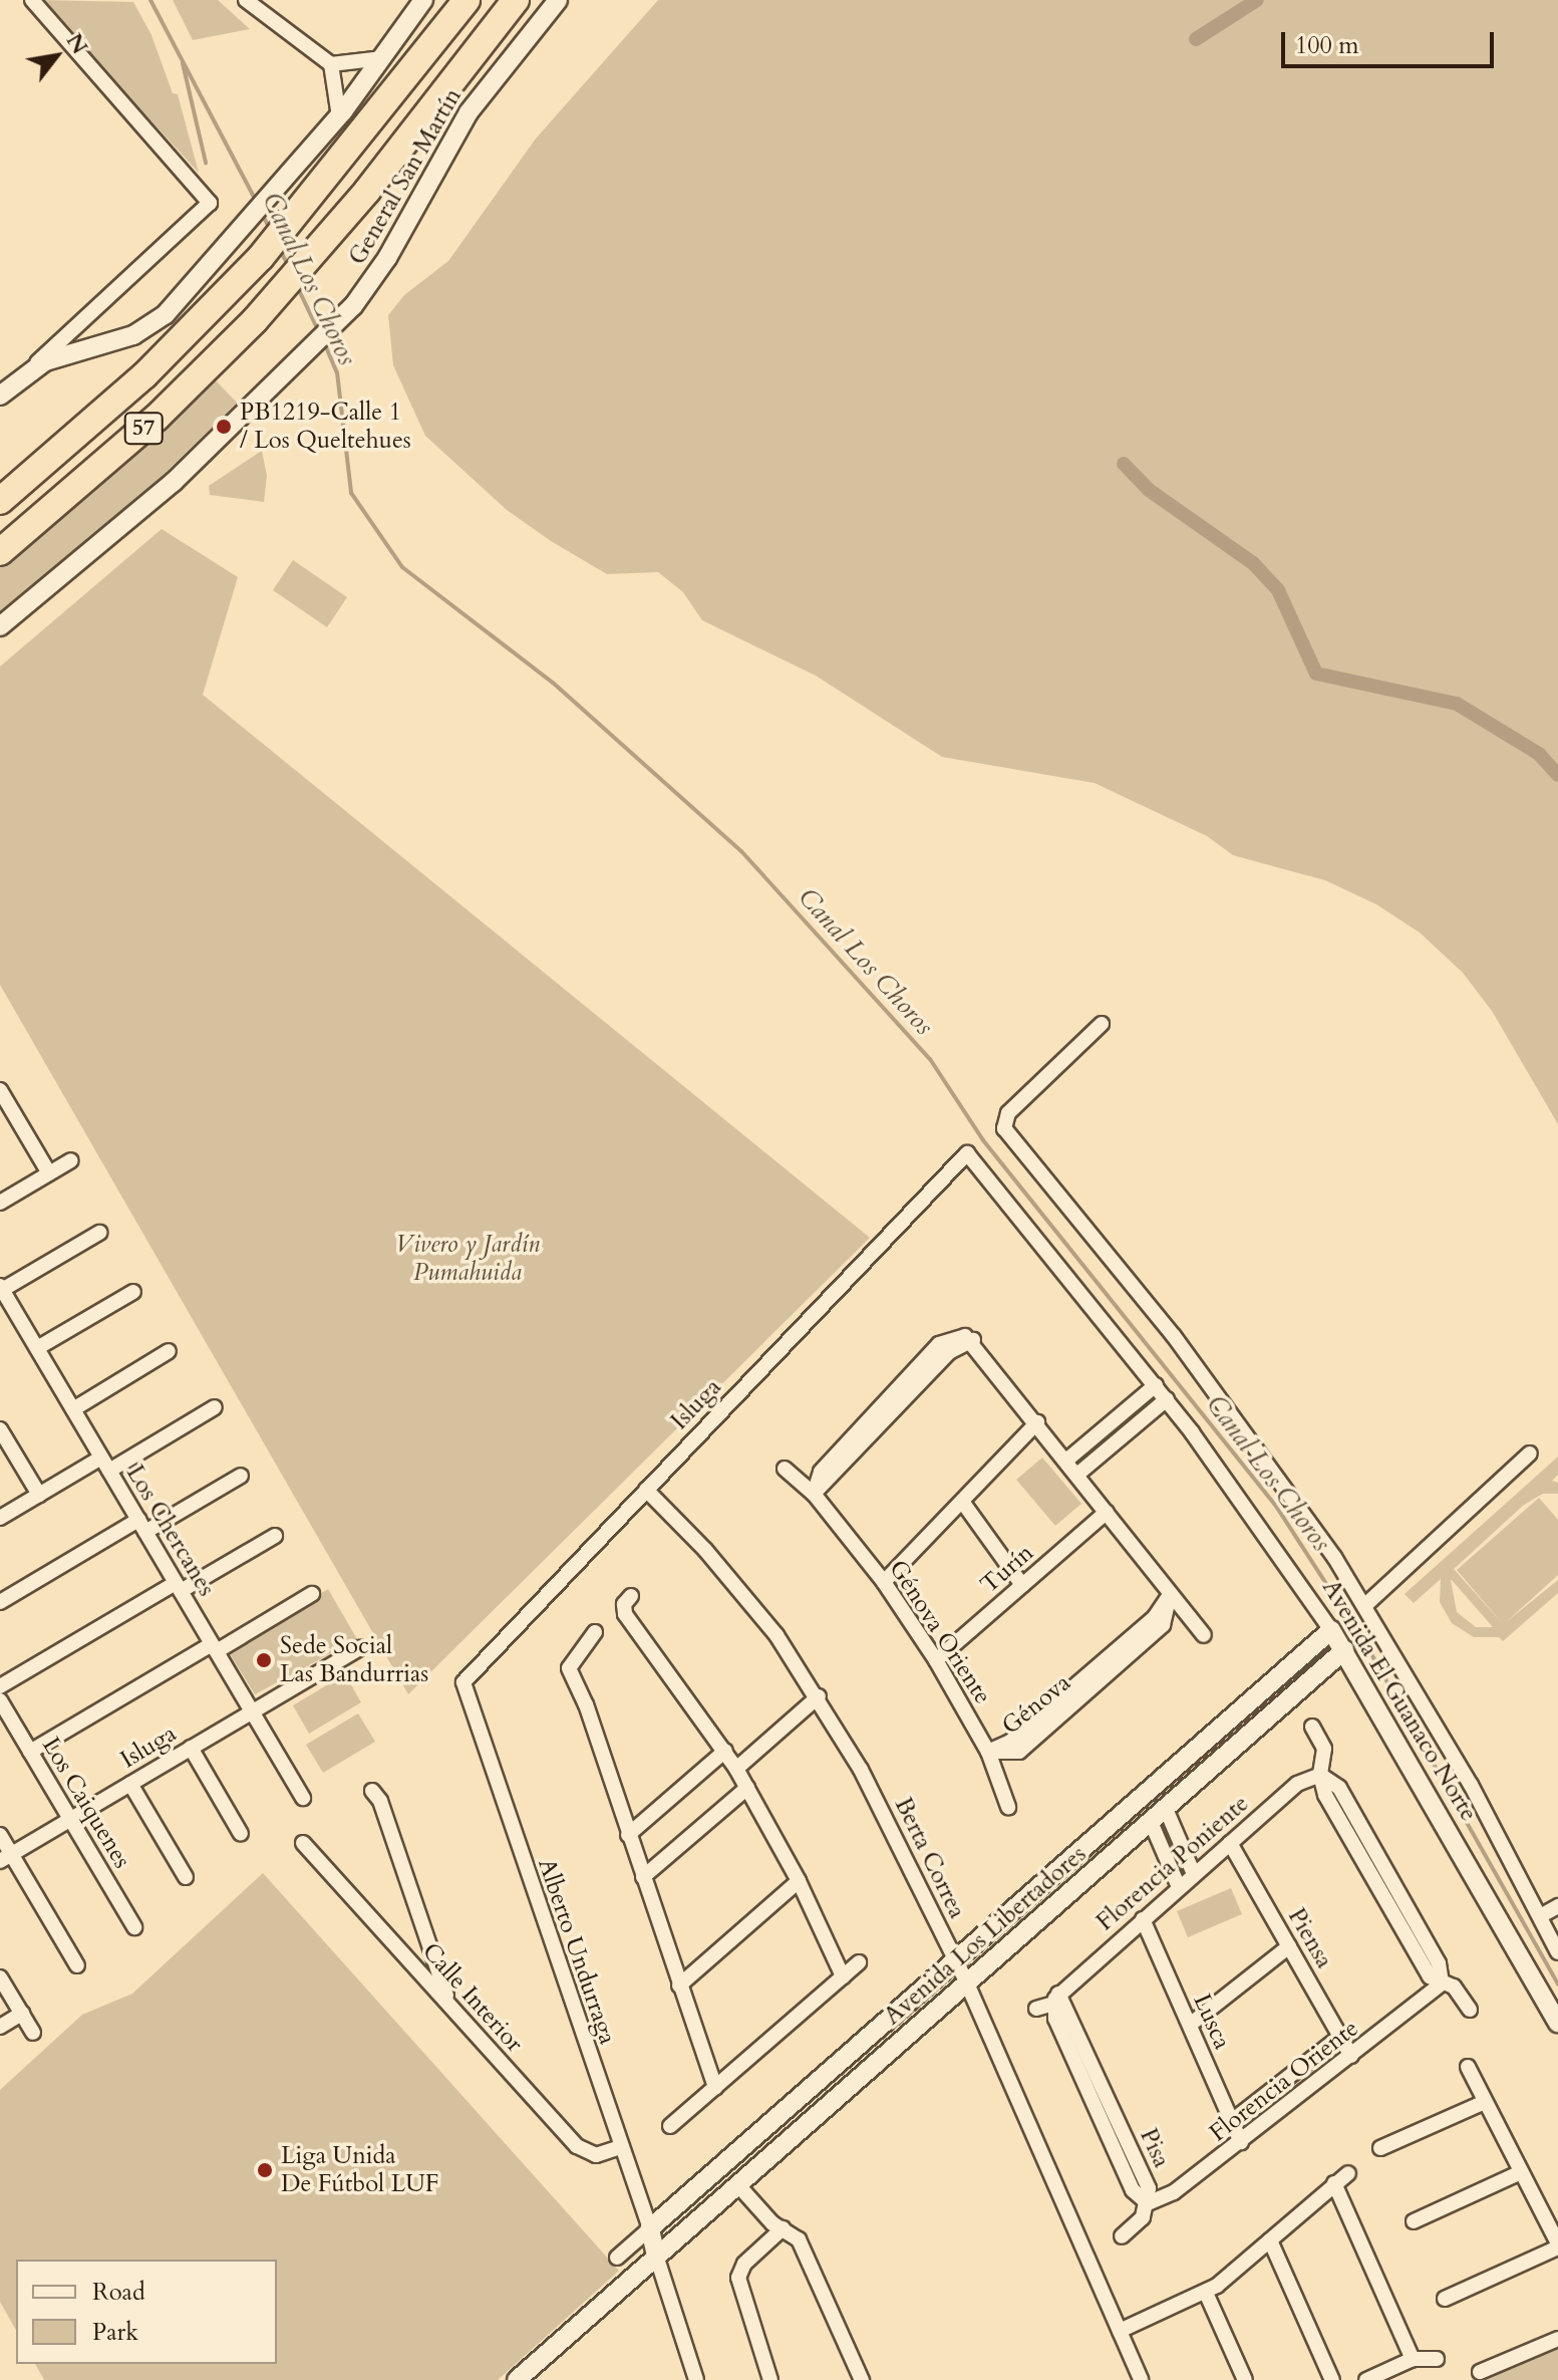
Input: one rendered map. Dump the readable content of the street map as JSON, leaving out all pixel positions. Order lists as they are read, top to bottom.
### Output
{
  "streets": {
    "highway": ["57"],
    "street": [
      "General San Martín",
      "Isluga",
      "Los Chercanes",
      "Turín",
      "Génova Oriente",
      "Avenida El Guanaco Norte",
      "Génova",
      "Los Caiquenes",
      "Berta Correa",
      "Florencia Poniente",
      "Avenida Los Libertadores",
      "Piensa",
      "Alberto Undurraga",
      "Calle Interior",
      "Lusca",
      "Florencia Oriente",
      "Pisa"
    ]
  },
  "crossings": [
    ["Isluga", "Los Chercanes"],
    ["Isluga", "Avenida El Guanaco Norte"],
    ["Isluga", "Los Caiquenes"],
    ["Isluga", "Berta Correa"],
    ["Isluga", "Alberto Undurraga"],
    ["Turín", "Génova Oriente"],
    ["Génova Oriente", "Génova"],
    ["Avenida El Guanaco Norte", "Avenida Los Libertadores"],
    ["Berta Correa", "Avenida Los Libertadores"],
    ["Florencia Poniente", "Piensa"],
    ["Florencia Poniente", "Lusca"],
    ["Florencia Poniente", "Pisa"],
    ["Avenida Los Libertadores", "Alberto Undurraga"],
    ["Piensa", "Florencia Oriente"],
    ["Alberto Undurraga", "Calle Interior"],
    ["Lusca", "Florencia Oriente"],
    ["Florencia Oriente", "Pisa"]
  ],
  "water": ["Canal Los Choros"],
  "parks": ["Vivero y Jardín Pumahuida"],
  "places": ["PB1219-Calle 1 / Los Queltehues", "Sede Social Las Bandurrias", "Liga Unida De Fútbol LUF"],
  "legend": ["Road", "Park"],
  "scale_bar": "100 m",
  "north": "top right"
}
